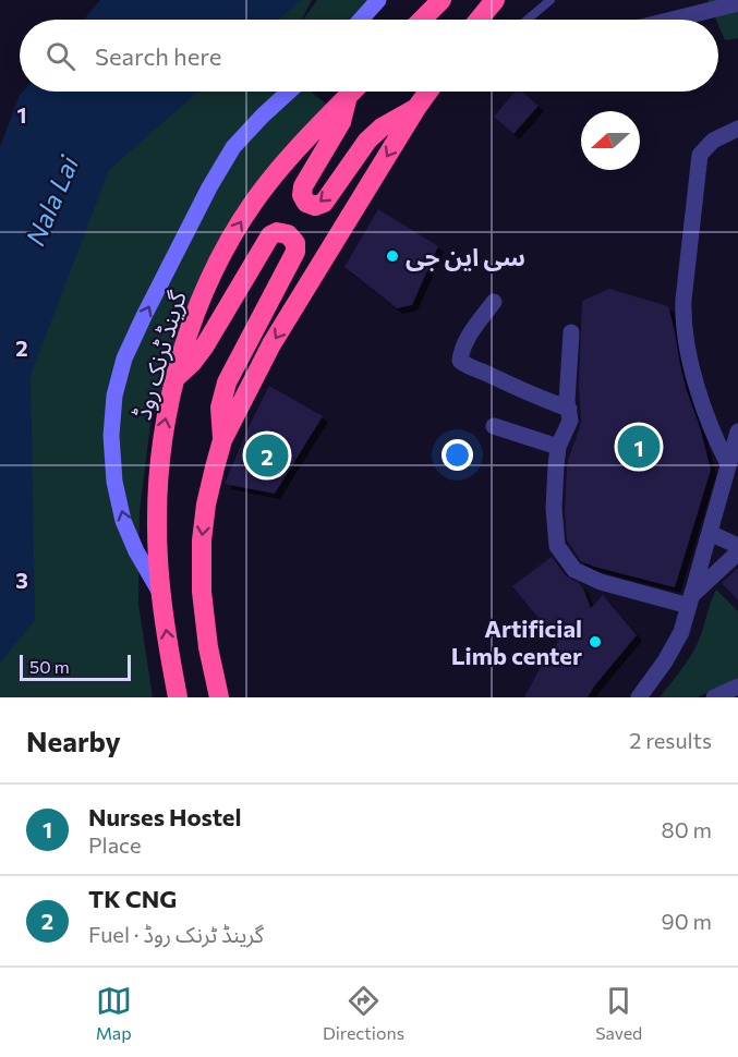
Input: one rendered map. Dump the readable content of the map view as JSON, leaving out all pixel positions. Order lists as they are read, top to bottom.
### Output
{
  "streets": {
    "highway": ["گرینڈ ٹرنک روڈ"]
  },
  "water": ["Nala Lai"],
  "places": ["سی این جی", "Artificial Limb center"],
  "scale_bar": "50 m",
  "north": "left",
  "page": {
    "search": "Search here",
    "pins": ["1", "2"],
    "scale": "50 m",
    "heading": ["Nearby", "2 results"],
    "list": [
      {
        "mark": "1",
        "name": "Nurses Hostel",
        "note": "Place",
        "value": "80 m"
      },
      {
        "mark": "2",
        "name": "TK CNG",
        "note": "Fuel · گرینڈ ٹرنک روڈ",
        "value": "90 m"
      }
    ],
    "nav": ["Map", "Directions", "Saved"]
  },
  "grid": {
    "rows": ["1", "2", "3"]
  }
}
